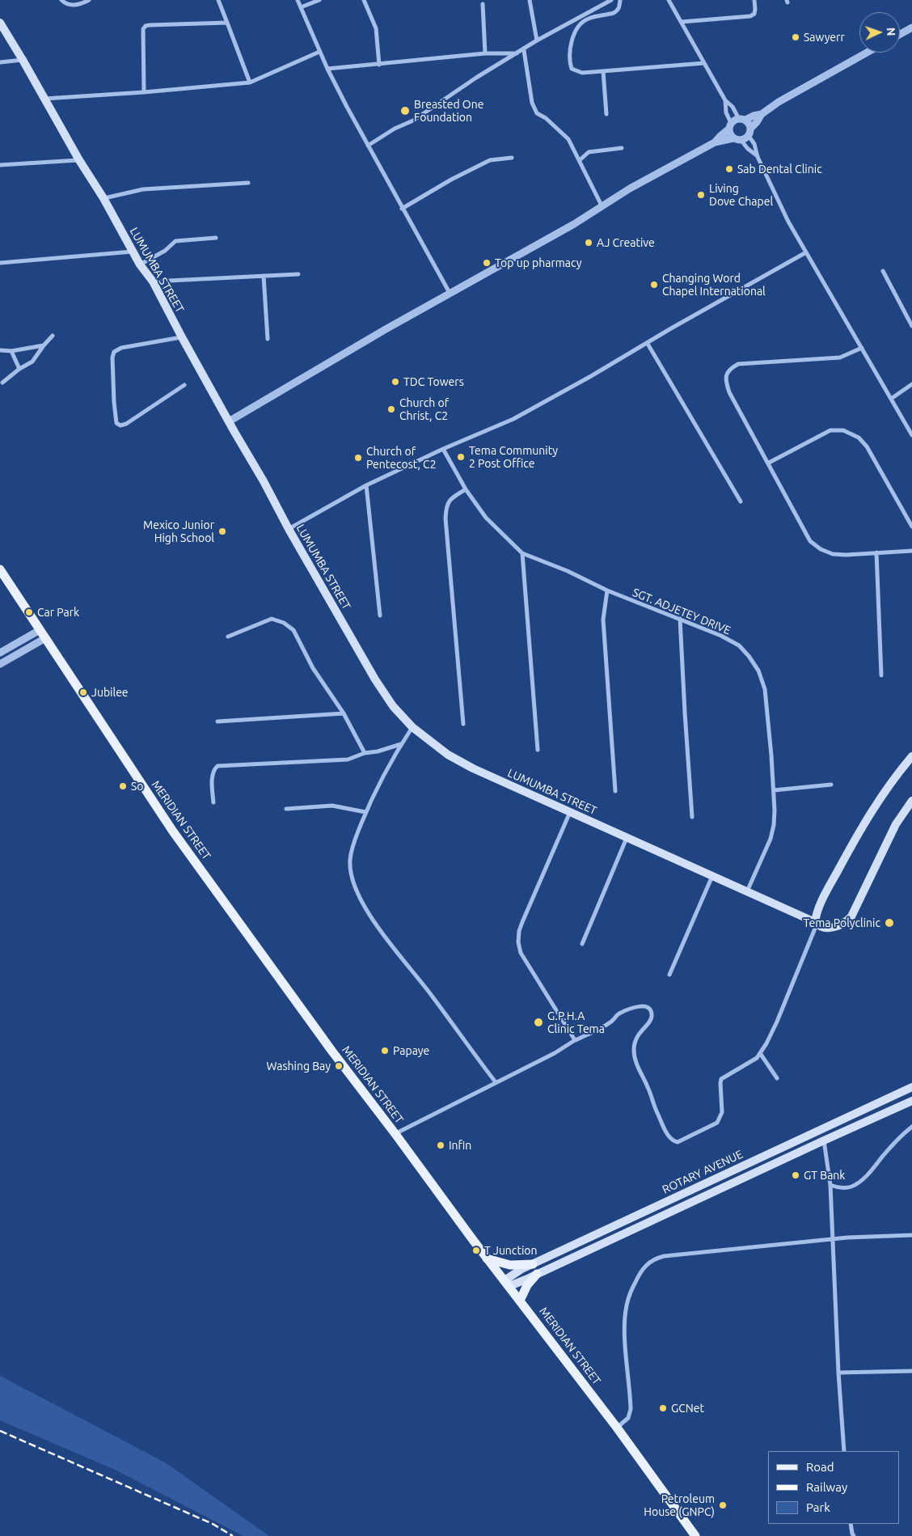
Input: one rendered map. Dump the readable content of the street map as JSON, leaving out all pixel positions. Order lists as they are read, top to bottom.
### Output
{
  "streets": {
    "main road": ["LUMUMBA STREET", "MERIDIAN STREET", "ROTARY AVENUE"],
    "street": ["SGT. ADJETEY DRIVE"]
  },
  "crossings": [
    ["LUMUMBA STREET", "SGT. ADJETEY DRIVE"],
    ["MERIDIAN STREET", "ROTARY AVENUE"]
  ],
  "places": [
    "Sawyerr",
    "Breasted One Foundation",
    "Sab Dental Clinic",
    "Living Dove Chapel",
    "AJ Creative",
    "Top up pharmacy",
    "Changing Word Chapel International",
    "TDC Towers",
    "Church of Christ, C2",
    "Tema Community 2 Post Office",
    "Church of Pentecost, C2",
    "Mexico Junior High School",
    "Car Park",
    "Jubilee",
    "So",
    "Tema Polyclinic",
    "G.P.H.A Clinic Tema",
    "Papaye",
    "Washing Bay",
    "Infin",
    "GT Bank",
    "T Junction",
    "GCNet",
    "Petroleum House (GNPC)"
  ],
  "legend": ["Road", "Railway", "Park"],
  "north": "right"
}
